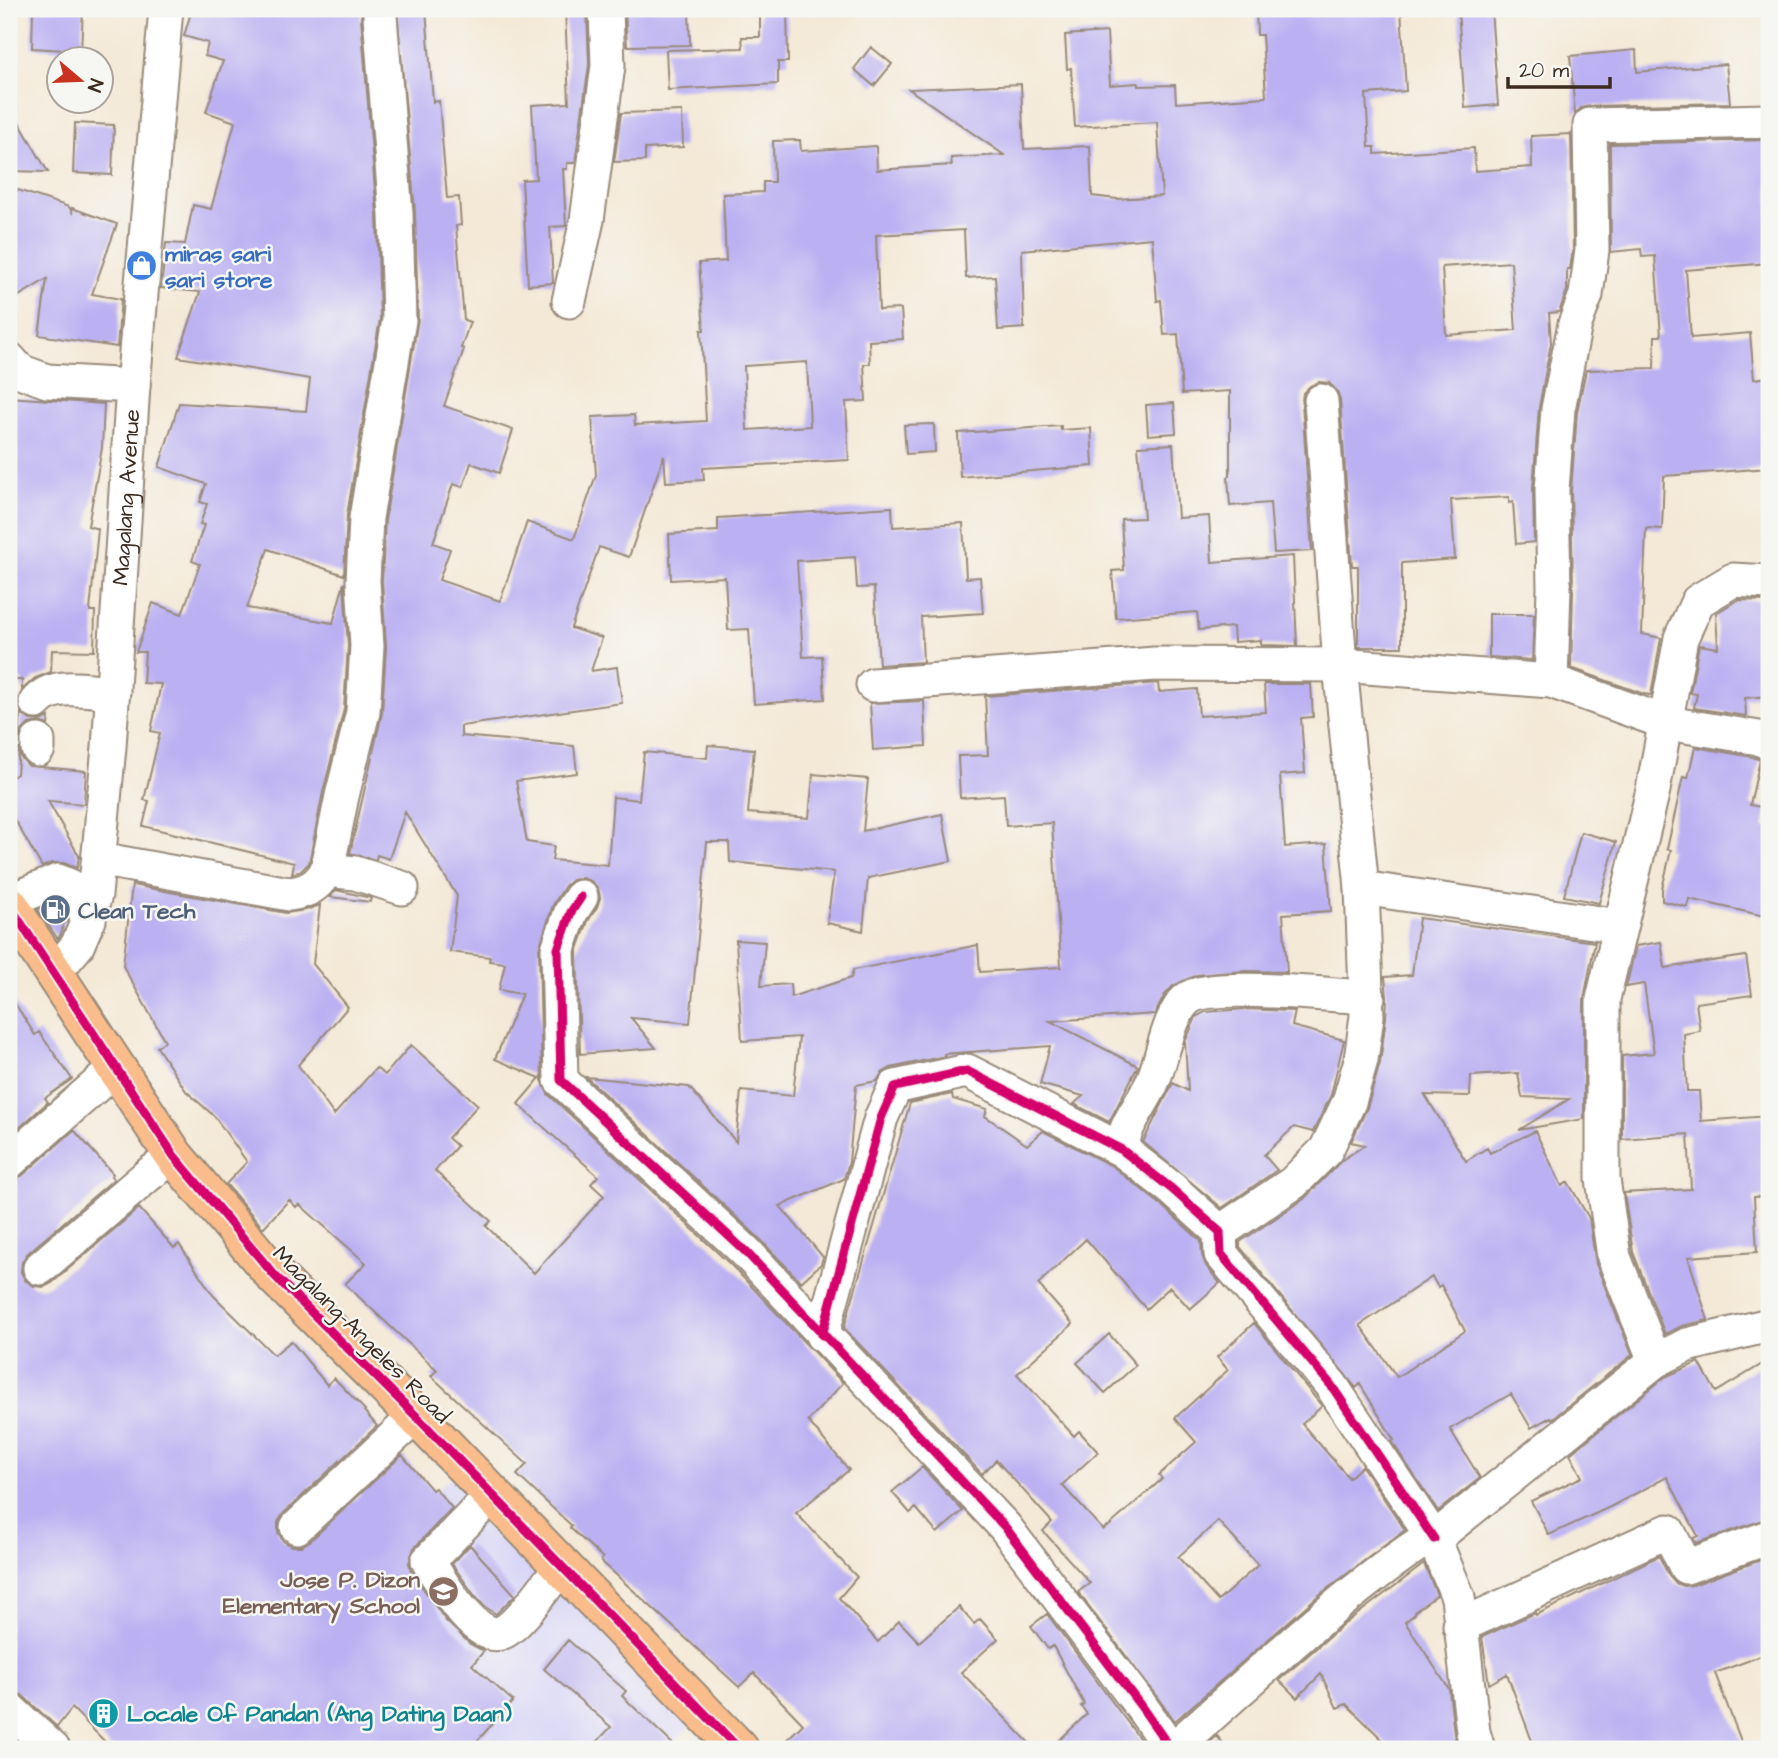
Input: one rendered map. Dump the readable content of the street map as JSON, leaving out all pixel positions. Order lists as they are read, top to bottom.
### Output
{
  "streets": {
    "main road": ["Magalang-Angeles Road"],
    "street": ["Magalang Avenue"]
  },
  "crossings": [
    ["Magalang Avenue", "Magalang-Angeles Road"]
  ],
  "places": {
    "shop": ["miras sari sari store"],
    "fuel station": ["Clean Tech"],
    "school or university": ["Jose P. Dizon Elementary School"],
    "building": ["Locale Of Pandan (Ang Dating Daan)"]
  },
  "scale_bar": "20 m",
  "north": "right"
}
